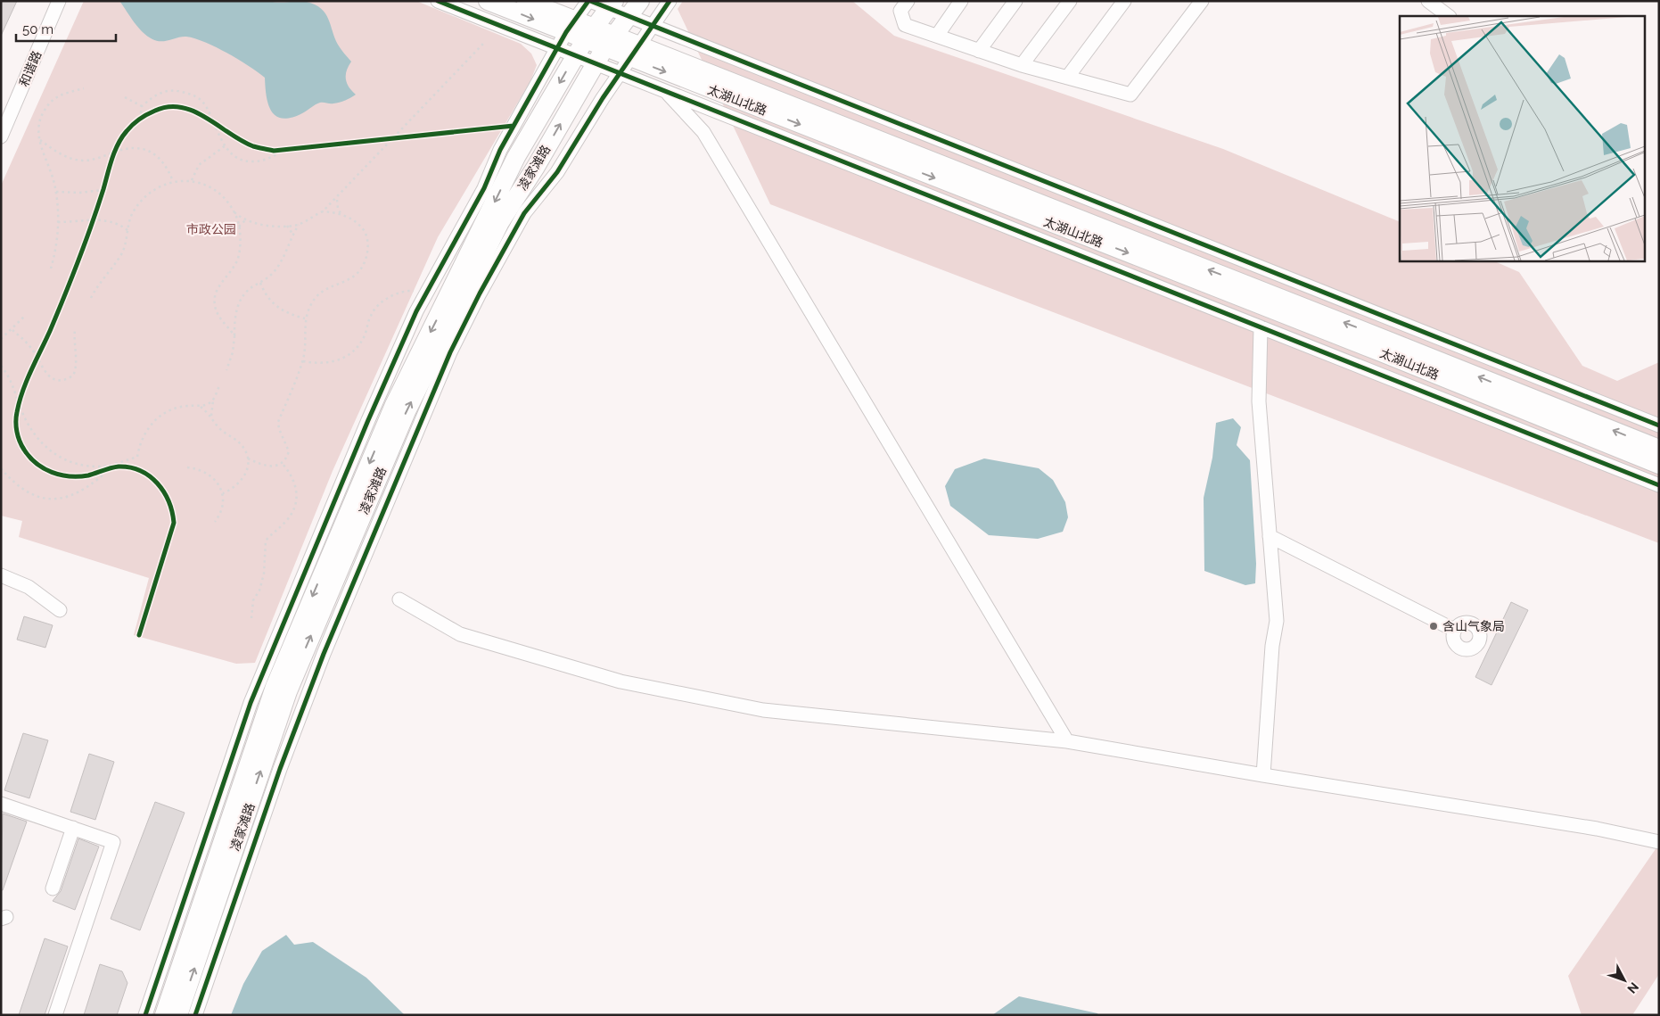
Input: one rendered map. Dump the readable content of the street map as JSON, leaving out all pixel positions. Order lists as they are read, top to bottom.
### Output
{
  "streets": {
    "main road": ["太湖山北路", "凌家滩路"],
    "street": ["和谐路"]
  },
  "crossings": [
    ["太湖山北路", "凌家滩路"]
  ],
  "parks": ["市政公园"],
  "places": ["含山气象局"],
  "scale_bar": "50 m",
  "north": "bottom right"
}
